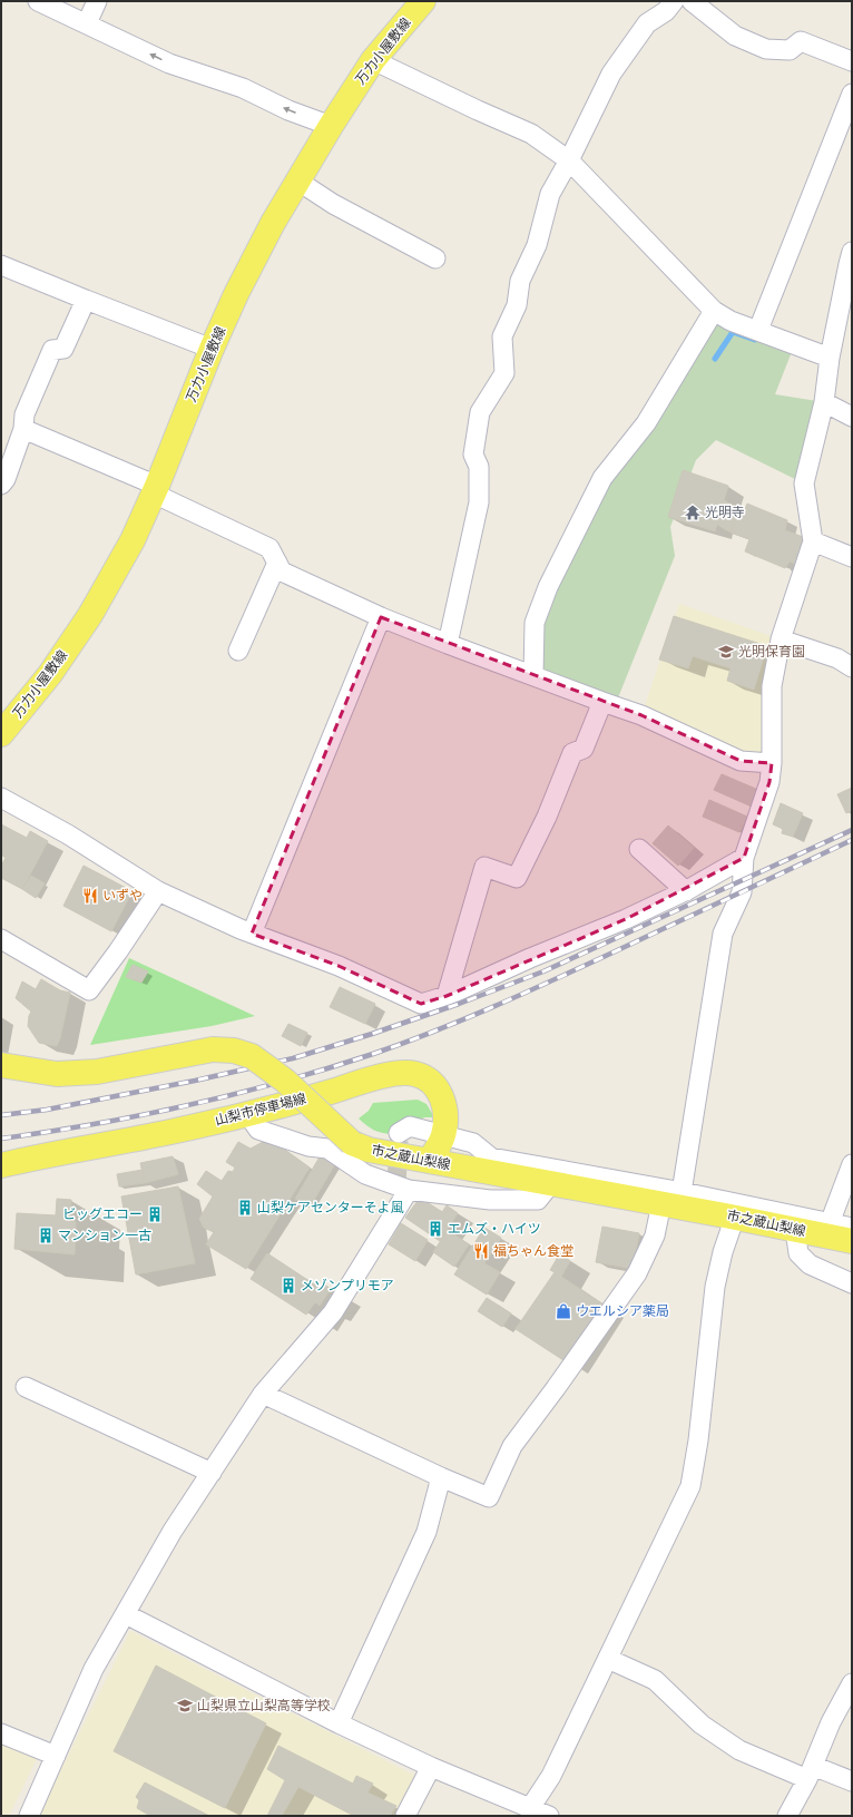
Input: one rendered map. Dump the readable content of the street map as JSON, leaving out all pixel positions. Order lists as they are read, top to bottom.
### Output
{
  "streets": {
    "main road": ["万力小屋敷線", "山梨市停車場線", "市之蔵山梨線"]
  },
  "crossings": [
    ["山梨市停車場線", "市之蔵山梨線"]
  ],
  "places": {
    "temple": ["光明寺"],
    "school or university": ["光明保育園", "山梨県立山梨高等学校"],
    "restaurant": ["いずや", "福ちゃん食堂"],
    "building": [
      "山梨ケアセンターそよ風",
      "ビッグエコー",
      "エムズ・ハイツ",
      "マンション一古",
      "メゾンプリモア"
    ],
    "shop": ["ウエルシア薬局"]
  }
}
